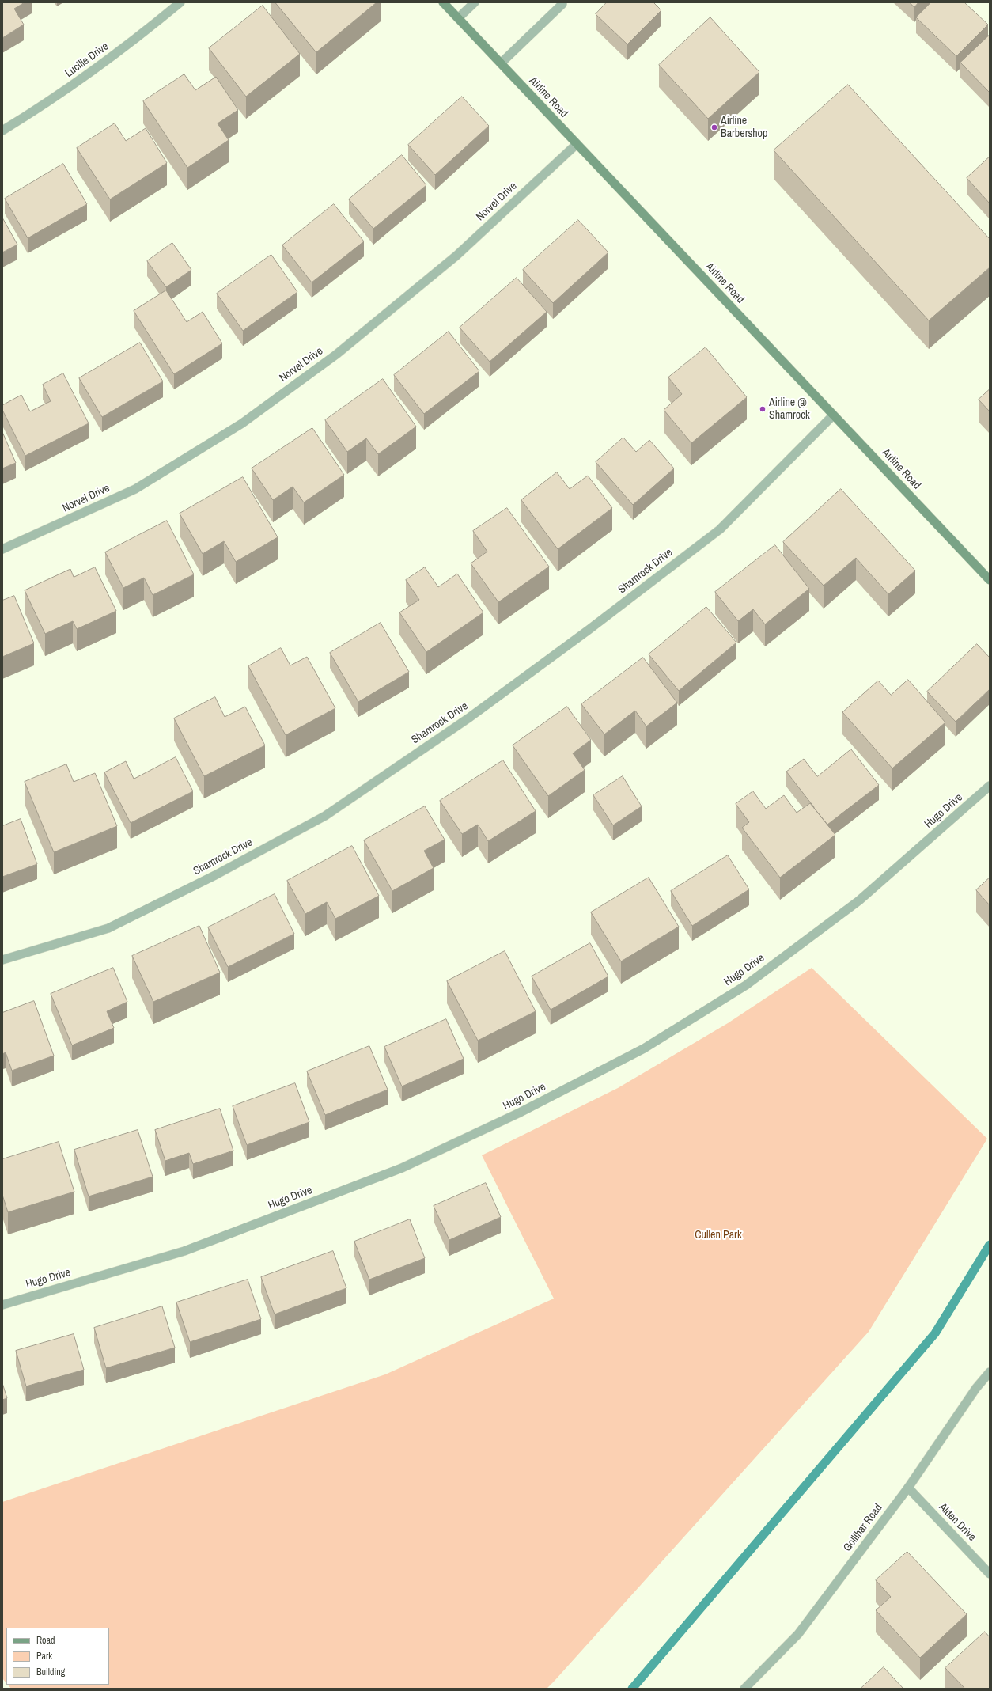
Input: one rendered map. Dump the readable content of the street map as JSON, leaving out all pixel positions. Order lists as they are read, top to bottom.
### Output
{
  "streets": {
    "main road": ["Airline Road"],
    "street": [
      "Lucille Drive",
      "Norvel Drive",
      "Shamrock Drive",
      "Hugo Drive",
      "Alden Drive",
      "Gollihar Road"
    ]
  },
  "crossings": [
    ["Airline Road", "Norvel Drive"],
    ["Airline Road", "Shamrock Drive"],
    ["Alden Drive", "Gollihar Road"]
  ],
  "parks": ["Cullen Park"],
  "places": ["Airline Barbershop", "Airline @ Shamrock"],
  "legend": ["Road", "Park", "Building"]
}
